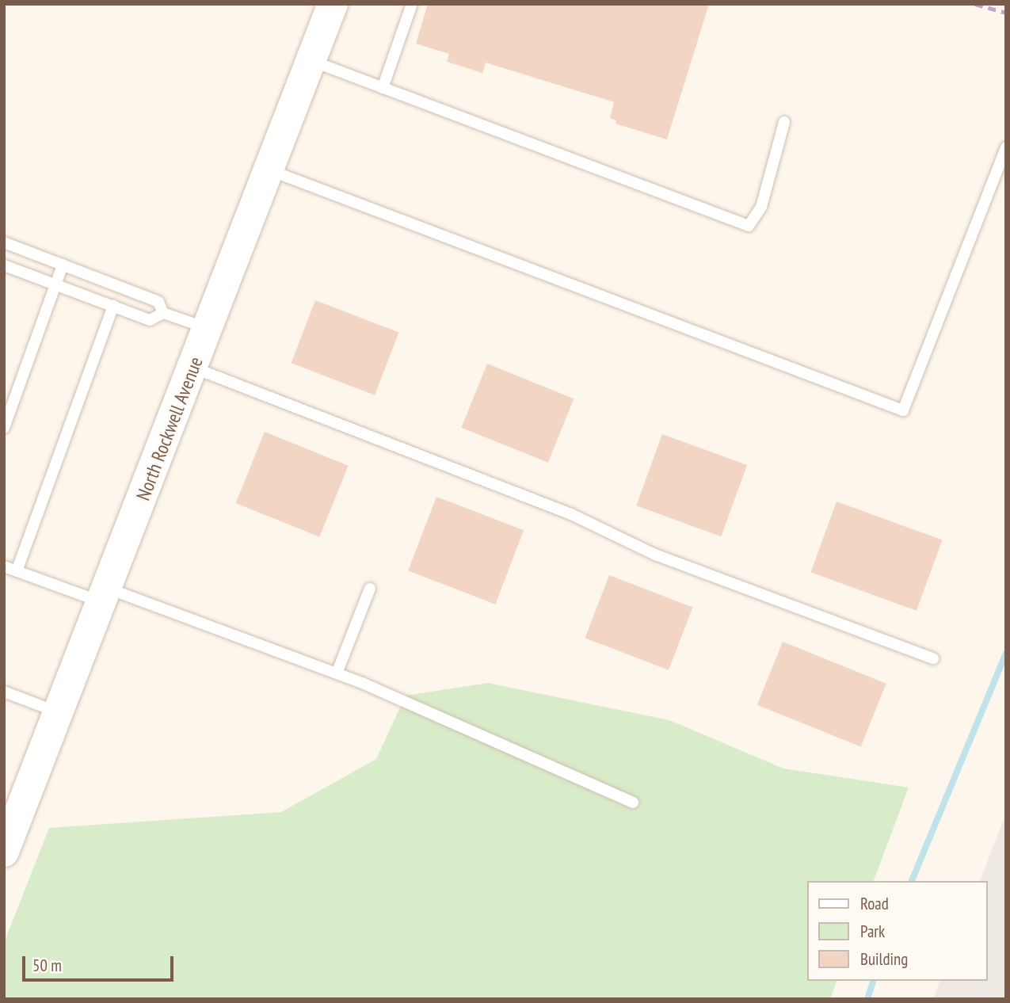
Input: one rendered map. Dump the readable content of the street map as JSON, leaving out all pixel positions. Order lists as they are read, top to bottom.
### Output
{
  "streets": {
    "main road": ["North Rockwell Avenue"]
  },
  "legend": ["Road", "Park", "Building"],
  "scale_bar": "50 m"
}
